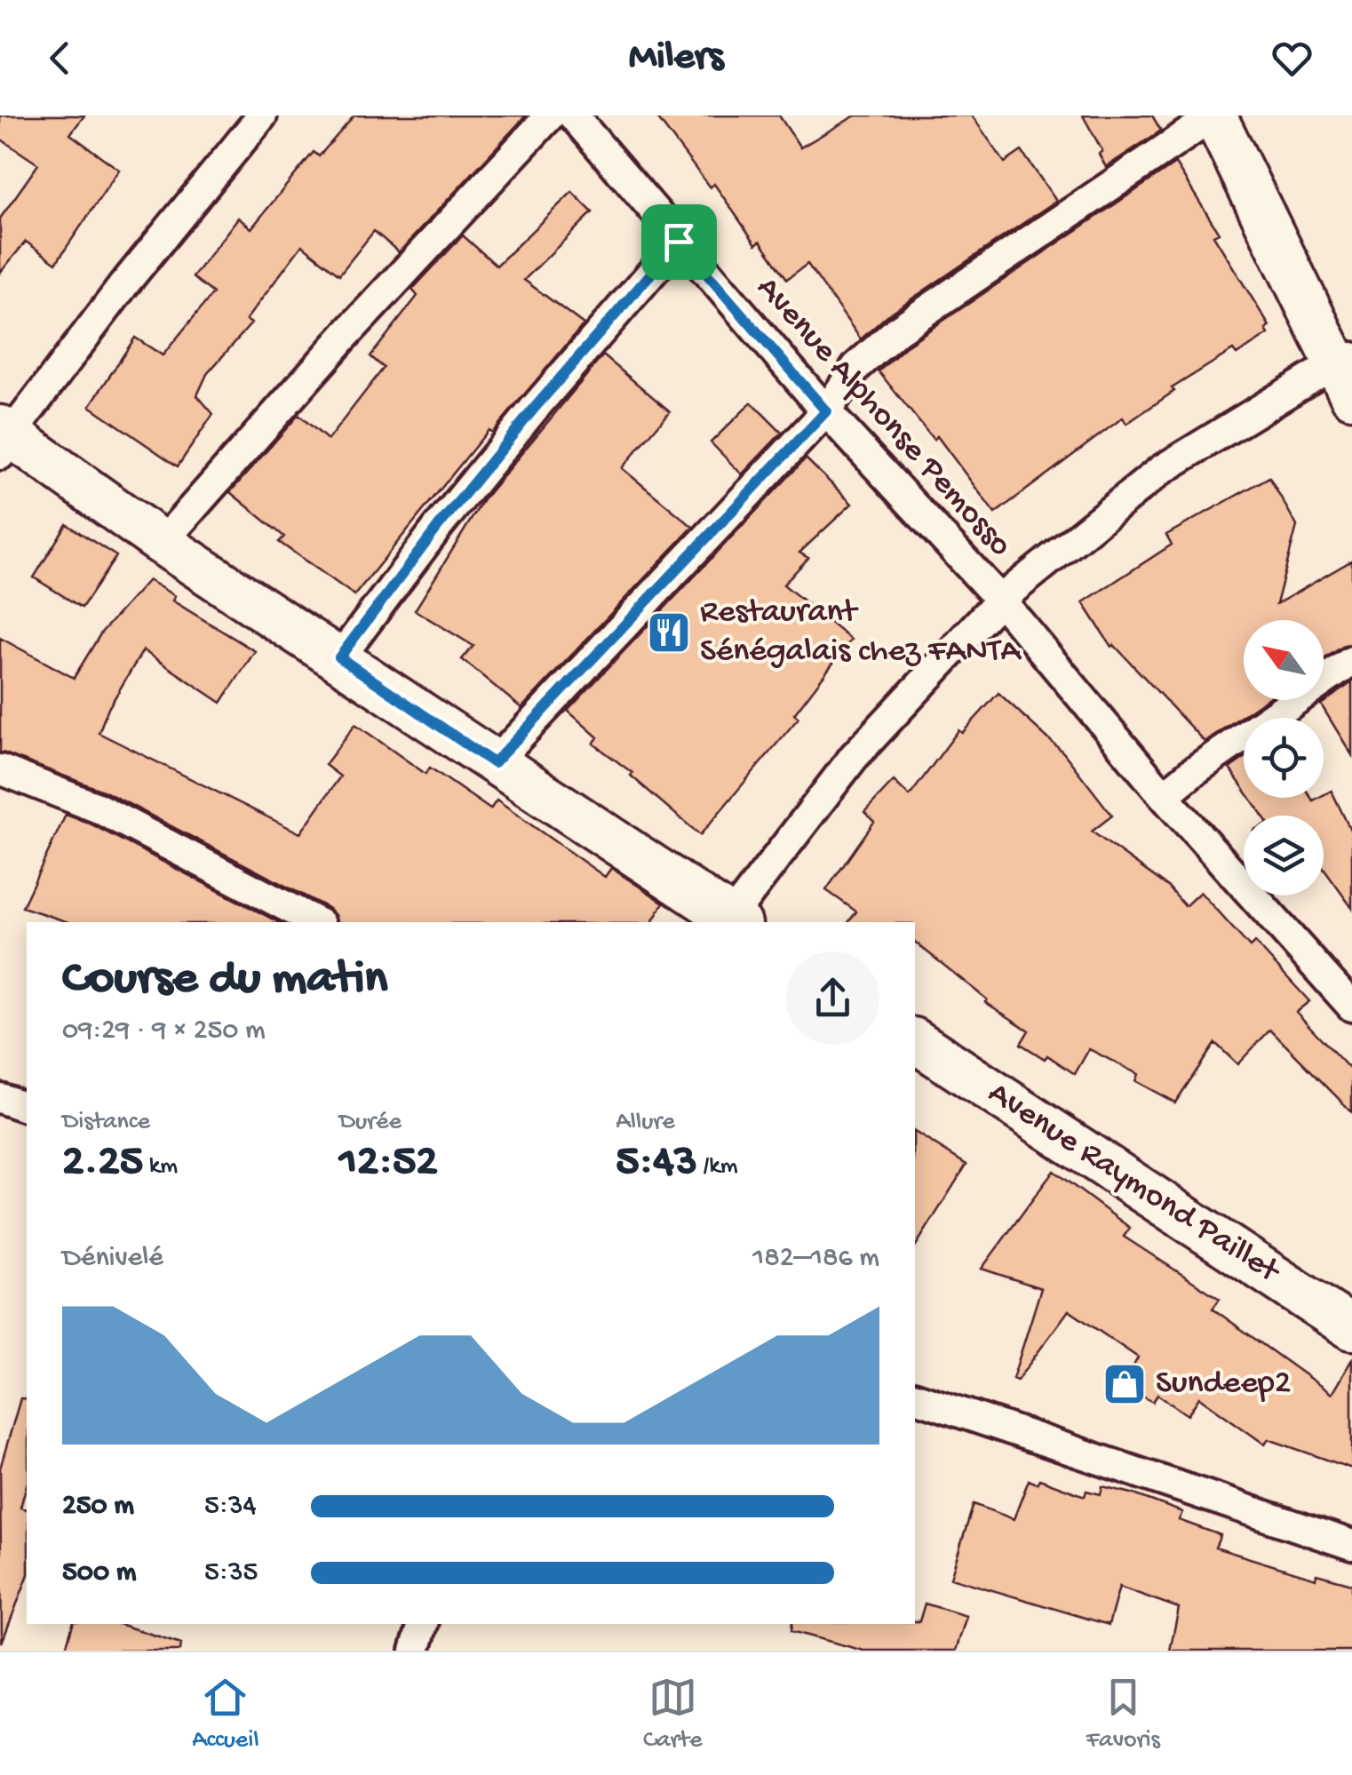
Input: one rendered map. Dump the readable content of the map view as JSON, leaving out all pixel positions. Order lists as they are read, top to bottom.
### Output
{
  "streets": {
    "main road": ["Avenue Raymond Paillet"],
    "street": ["Avenue Alphonse Pemosso"]
  },
  "places": {
    "restaurant": ["Restaurant Sénégalais chez FANTA"],
    "shop": ["Sundeep2"]
  },
  "north": "top left",
  "page": {
    "header": "Milers",
    "heading": ["Course du matin", "09:29 · 9 × 250 m"],
    "stats": [
      ["Distance", "2.25 km"],
      ["Durée", "12:52"],
      ["Allure", "5:43 /km"]
    ],
    "chart": ["Dénivelé", "182–186 m"],
    "list": [
      {
        "name": "250 m",
        "note": "5:34"
      },
      {
        "name": "500 m",
        "note": "5:35"
      }
    ],
    "tabs": ["Accueil", "Carte", "Favoris"]
  }
}
